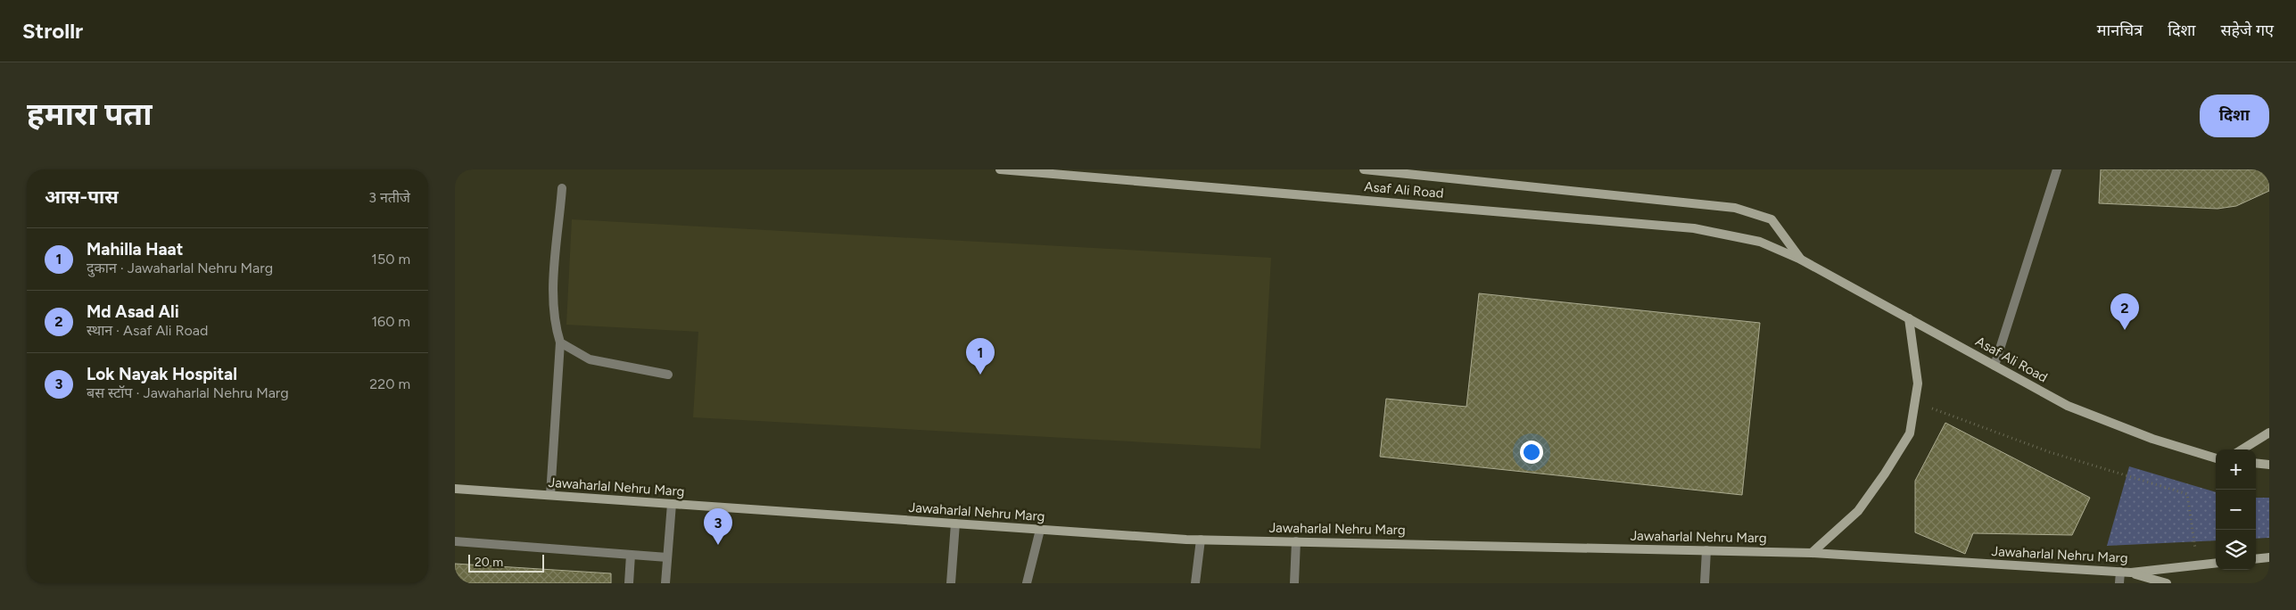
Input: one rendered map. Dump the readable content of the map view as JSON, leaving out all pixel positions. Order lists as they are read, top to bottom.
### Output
{
  "streets": {
    "main road": ["Asaf Ali Road", "Jawaharlal Nehru Marg"]
  },
  "scale_bar": "20 m",
  "page": {
    "header": "Strollr",
    "nav": ["मानचित्र", "दिशा", "सहेजे गए"],
    "buttons": "दिशा",
    "title": "हमारा पता",
    "heading": ["आस-पास", "3 नतीजे"],
    "list": [
      {
        "mark": "1",
        "name": "Mahilla Haat",
        "note": "दुकान · Jawaharlal Nehru Marg",
        "value": "150 m"
      },
      {
        "mark": "2",
        "name": "Md Asad Ali",
        "note": "स्थान · Asaf Ali Road",
        "value": "160 m"
      },
      {
        "mark": "3",
        "name": "Lok Nayak Hospital",
        "note": "बस स्टॉप · Jawaharlal Nehru Marg",
        "value": "220 m"
      }
    ],
    "pins": ["2", "1", "3"],
    "map_buttons": ["+", "−"],
    "scale": "20 m"
  }
}
